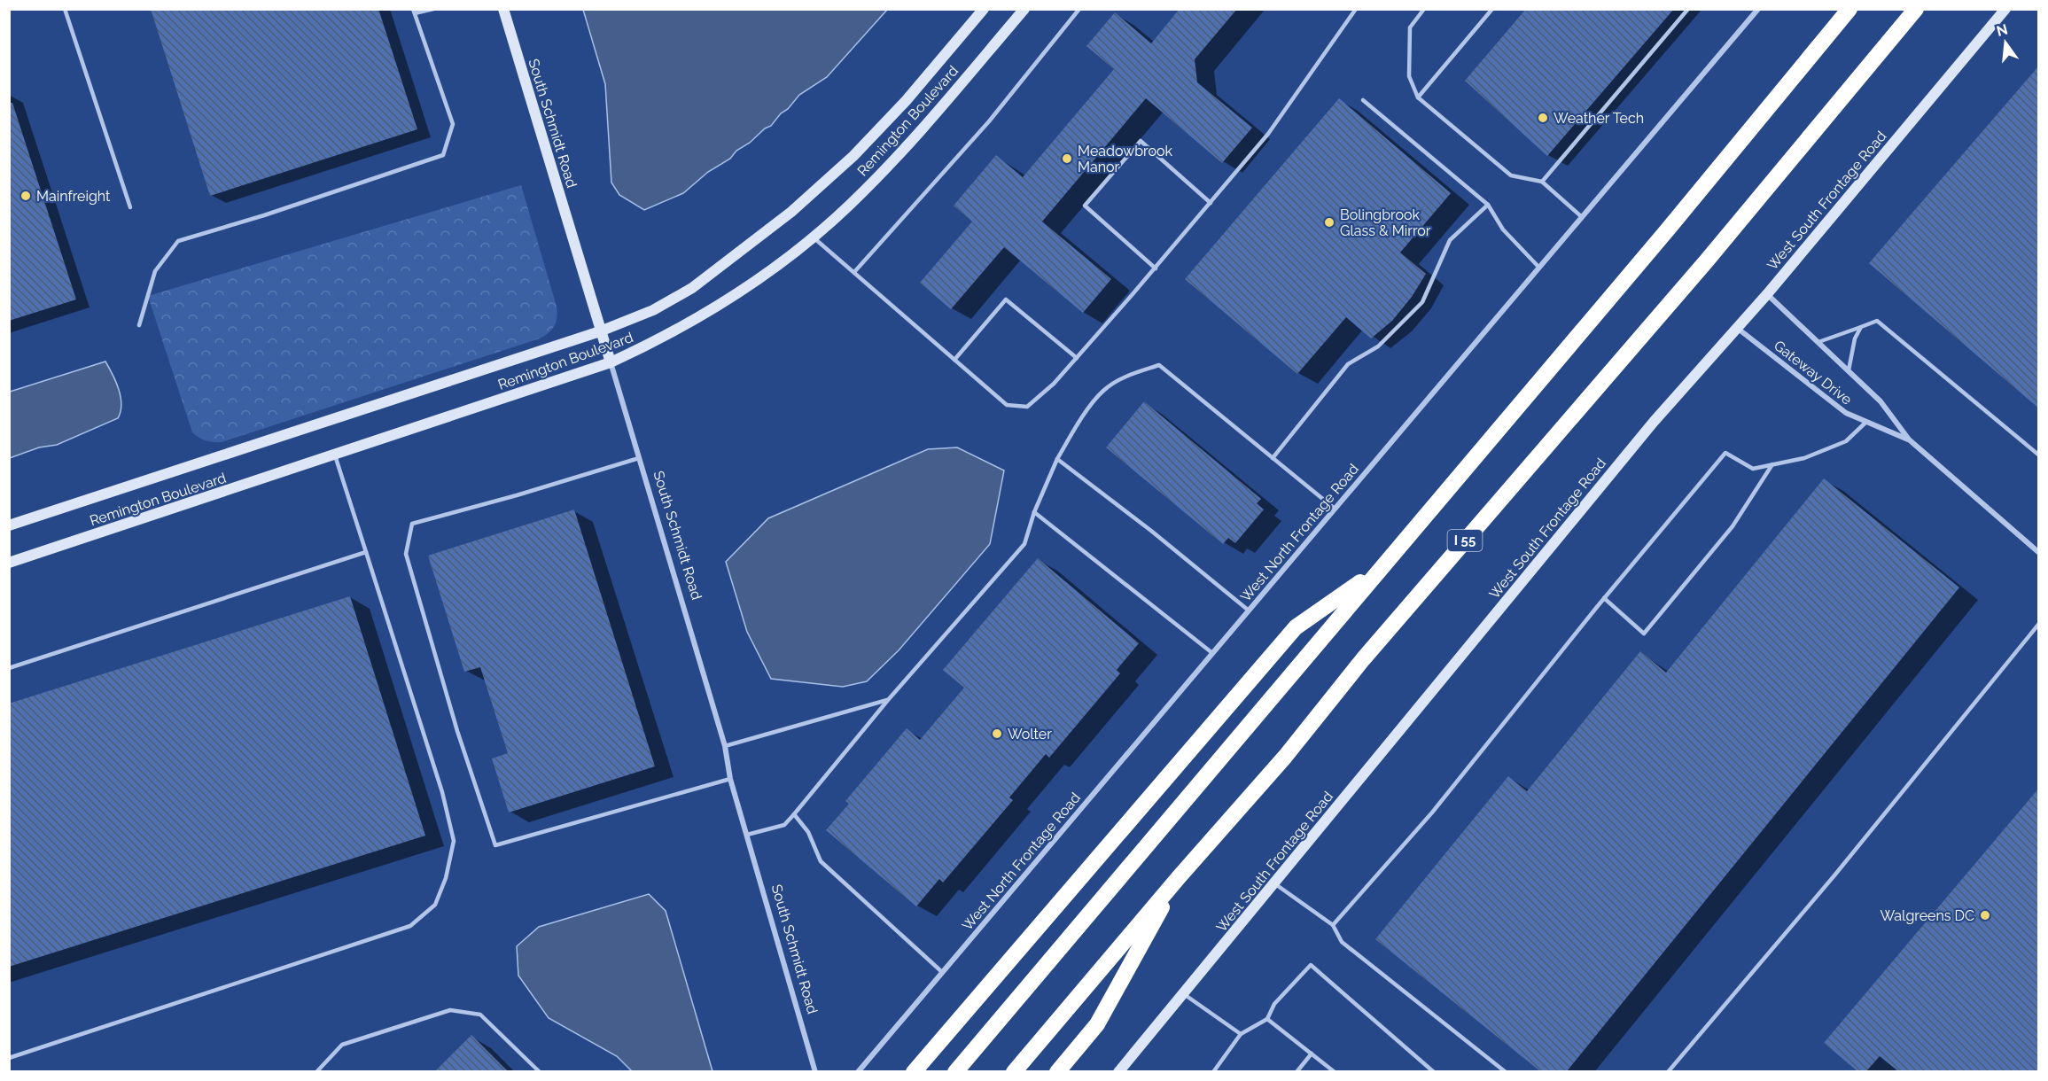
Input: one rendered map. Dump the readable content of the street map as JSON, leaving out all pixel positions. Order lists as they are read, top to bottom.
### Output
{
  "streets": {
    "highway": ["I 55"],
    "street": [
      "Remington Boulevard",
      "South Schmidt Road",
      "West South Frontage Road",
      "Gateway Drive",
      "West North Frontage Road"
    ]
  },
  "crossings": [
    ["Remington Boulevard", "South Schmidt Road"],
    ["West South Frontage Road", "Gateway Drive"]
  ],
  "places": [
    "Weather Tech",
    "Meadowbrook Manor",
    "Mainfreight",
    "Bolingbrook Glass & Mirror",
    "Wolter",
    "Walgreens DC"
  ],
  "north": "top"
}
